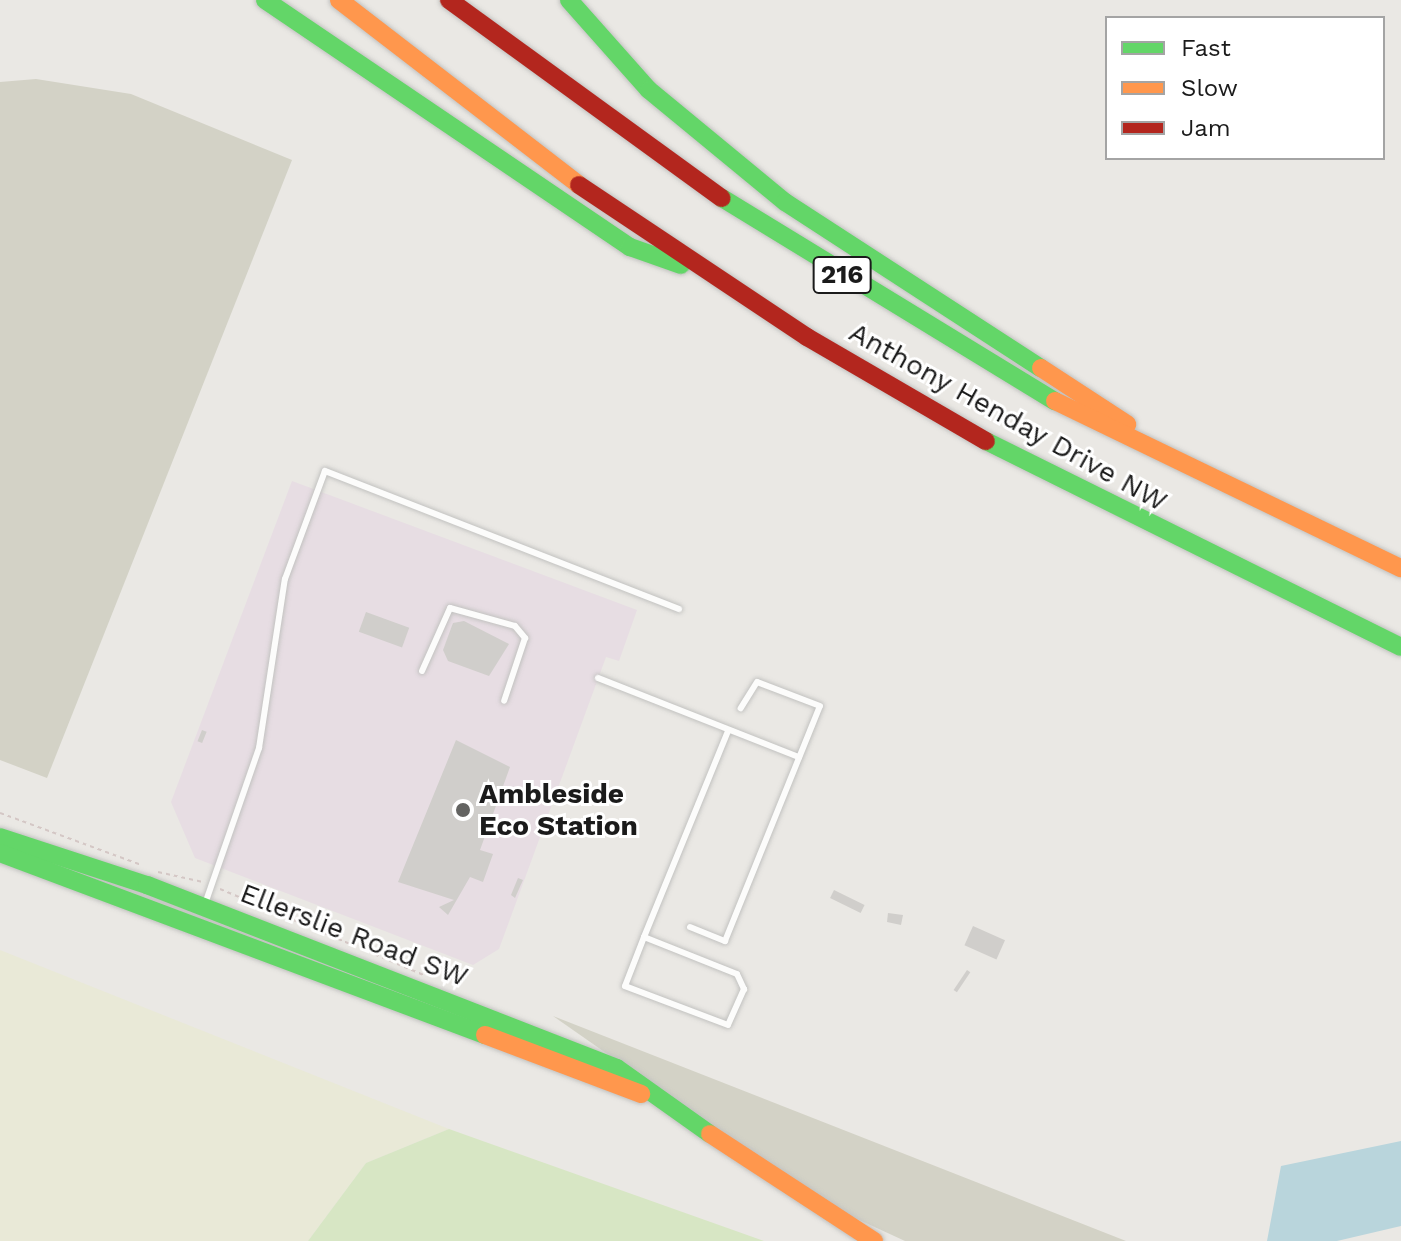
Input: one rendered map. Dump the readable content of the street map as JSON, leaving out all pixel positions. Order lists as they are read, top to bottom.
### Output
{
  "streets": {
    "main road": ["216", "Anthony Henday Drive NW", "Ellerslie Road SW"]
  },
  "places": ["Ambleside Eco Station"],
  "legend": ["Fast", "Slow", "Jam"]
}
